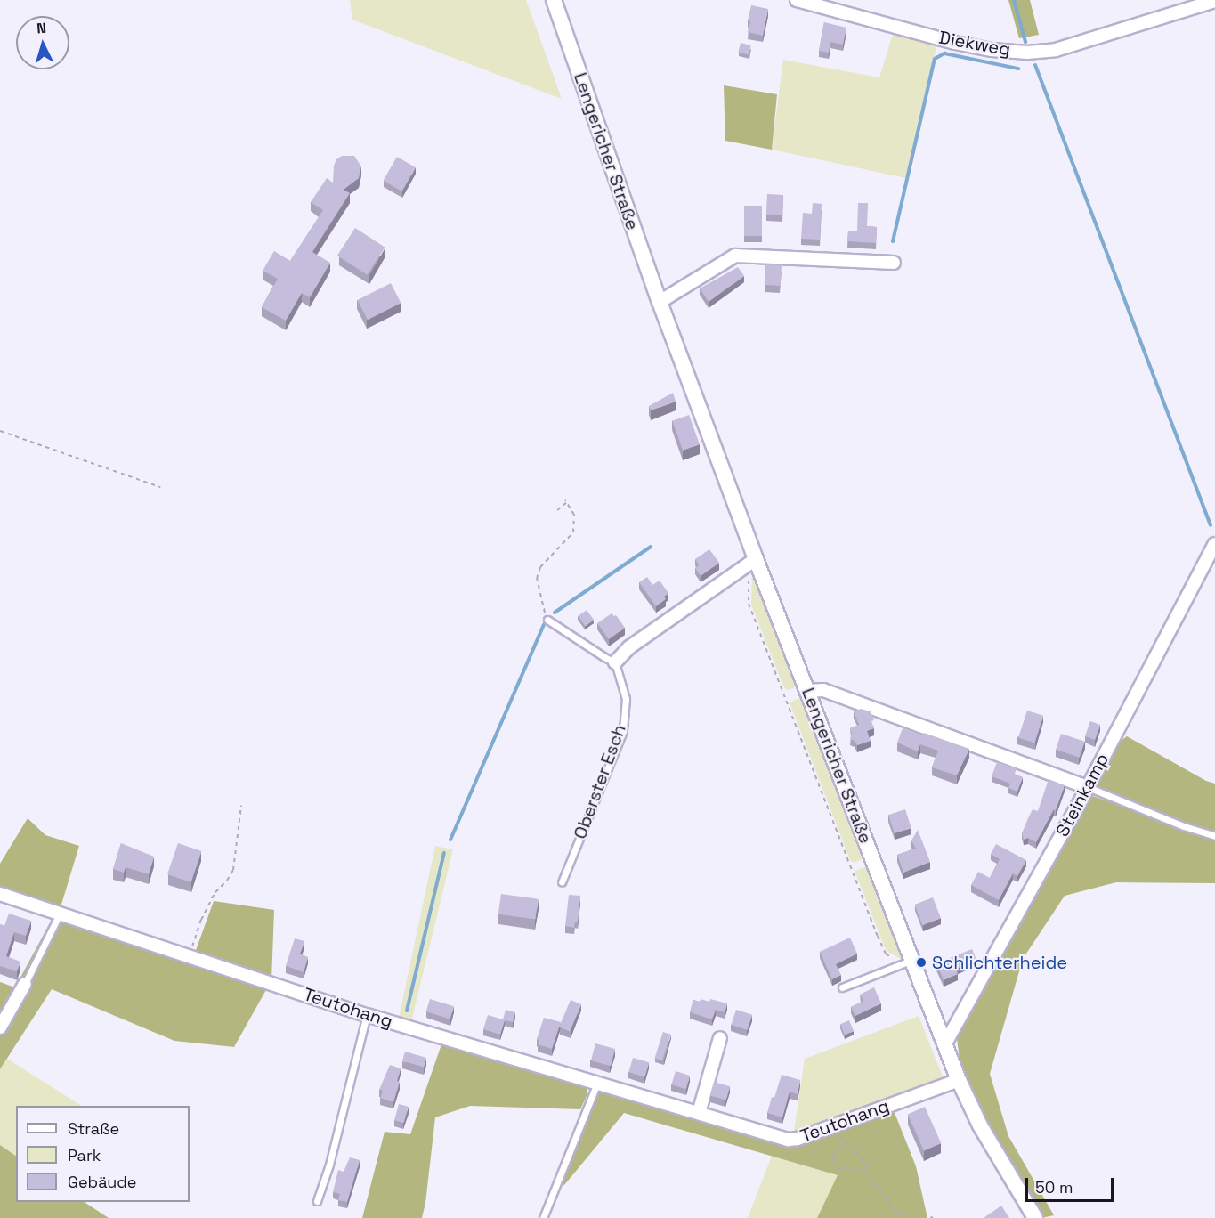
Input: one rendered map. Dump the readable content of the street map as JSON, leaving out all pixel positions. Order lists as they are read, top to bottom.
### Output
{
  "streets": {
    "street": [
      "Diekweg",
      "Lengericher Straße",
      "Steinkamp",
      "Teutohang"
    ],
    "lane": ["Oberster Esch"]
  },
  "crossings": [
    ["Lengericher Straße", "Steinkamp"],
    ["Lengericher Straße", "Teutohang"]
  ],
  "places": ["Schlichterheide"],
  "legend": ["Straße", "Park", "Gebäude"],
  "scale_bar": "50 m",
  "north": "top"
}
